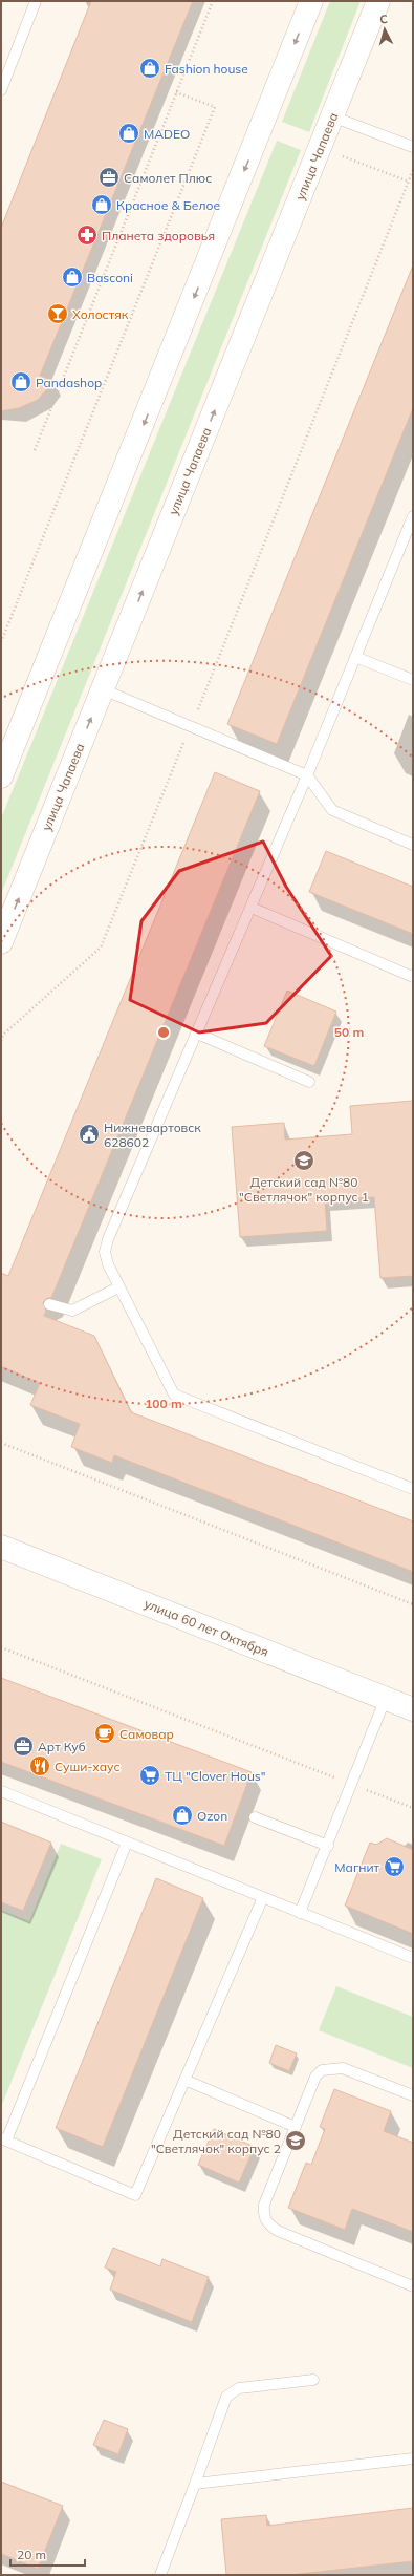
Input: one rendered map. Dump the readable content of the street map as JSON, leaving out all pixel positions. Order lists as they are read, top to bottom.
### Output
{
  "streets": {
    "main road": ["улица Чапаева", "улица 60 лет Октября"]
  },
  "places": {
    "shop": [
      "Fashion house",
      "MADEO",
      "Красное & Белое",
      "Basconi",
      "Pandashop",
      "Ozon"
    ],
    "office": ["Самолет Плюс", "Арт Куб"],
    "pharmacy": ["Планета здоровья"],
    "bar": ["Холостяк"],
    "public building": ["Нижневартовск 628602"],
    "school or university": ["Детский сад №80 \"Светлячок\" корпус 1", "Детский сад №80 \"Светлячок\" корпус 2"],
    "cafe": ["Самовар"],
    "restaurant": ["Суши-хаус"],
    "supermarket": ["ТЦ \"Clover Hous\"", "Магнит"]
  },
  "scale_bar": "20 m",
  "north": "top",
  "rings": ["50 m", "100 m"]
}
